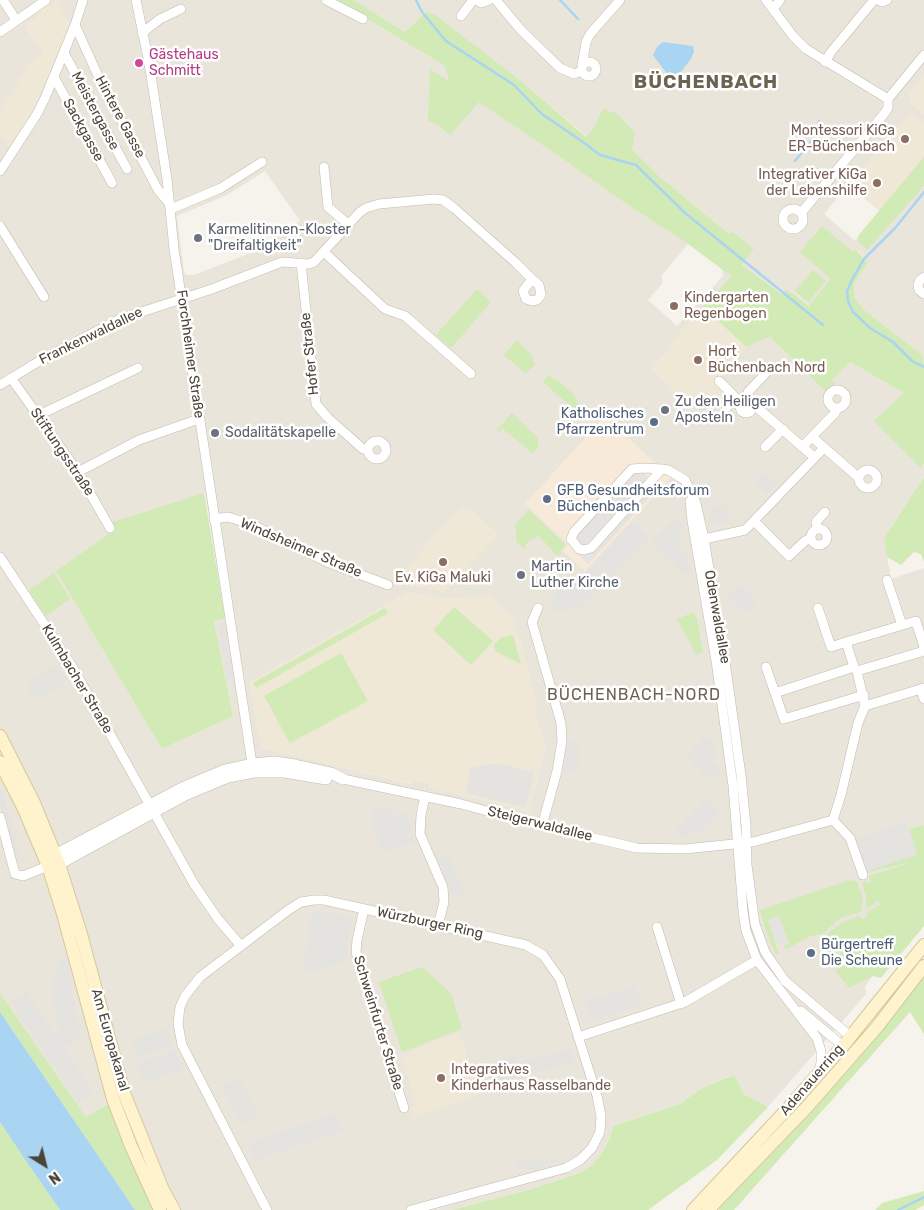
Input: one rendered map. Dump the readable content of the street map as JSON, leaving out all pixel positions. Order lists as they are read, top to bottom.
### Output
{
  "streets": {
    "main road": ["Am Europakanal", "Adenauerring"],
    "street": [
      "Meistergasse",
      "Hintere Gasse",
      "Sackgasse",
      "Frankenwaldallee",
      "Forchheimer Straße",
      "Hofer Straße",
      "Stiftungsstraße",
      "Windsheimer Straße",
      "Odenwaldallee",
      "Kulmbacher Straße",
      "Steigerwaldallee",
      "Würzburger Ring",
      "Schweinfurter Straße"
    ]
  },
  "crossings": [
    ["Hintere Gasse", "Forchheimer Straße"],
    ["Frankenwaldallee", "Forchheimer Straße"],
    ["Frankenwaldallee", "Hofer Straße"],
    ["Frankenwaldallee", "Stiftungsstraße"],
    ["Forchheimer Straße", "Windsheimer Straße"],
    ["Forchheimer Straße", "Steigerwaldallee"],
    ["Odenwaldallee", "Steigerwaldallee"],
    ["Odenwaldallee", "Adenauerring"],
    ["Kulmbacher Straße", "Steigerwaldallee"],
    ["Kulmbacher Straße", "Würzburger Ring"],
    ["Steigerwaldallee", "Am Europakanal"],
    ["Würzburger Ring", "Schweinfurter Straße"]
  ],
  "districts": ["BÜCHENBACH", "BÜCHENBACH-NORD"],
  "places": [
    "Gästehaus Schmitt",
    "Montessori KiGa ER-Büchenbach",
    "Integrativer KiGa der Lebenshilfe",
    "Karmelitinnen-Kloster \"Dreifaltigkeit\"",
    "Kindergarten Regenbogen",
    "Hort Büchenbach Nord",
    "Zu den Heiligen Aposteln",
    "Katholisches Pfarrzentrum",
    "Sodalitätskapelle",
    "GFB Gesundheitsforum Büchenbach",
    "Ev. KiGa Maluki",
    "Martin Luther Kirche",
    "Bürgertreff Die Scheune",
    "Integratives Kinderhaus Rasselbande"
  ],
  "north": "bottom right"
}
